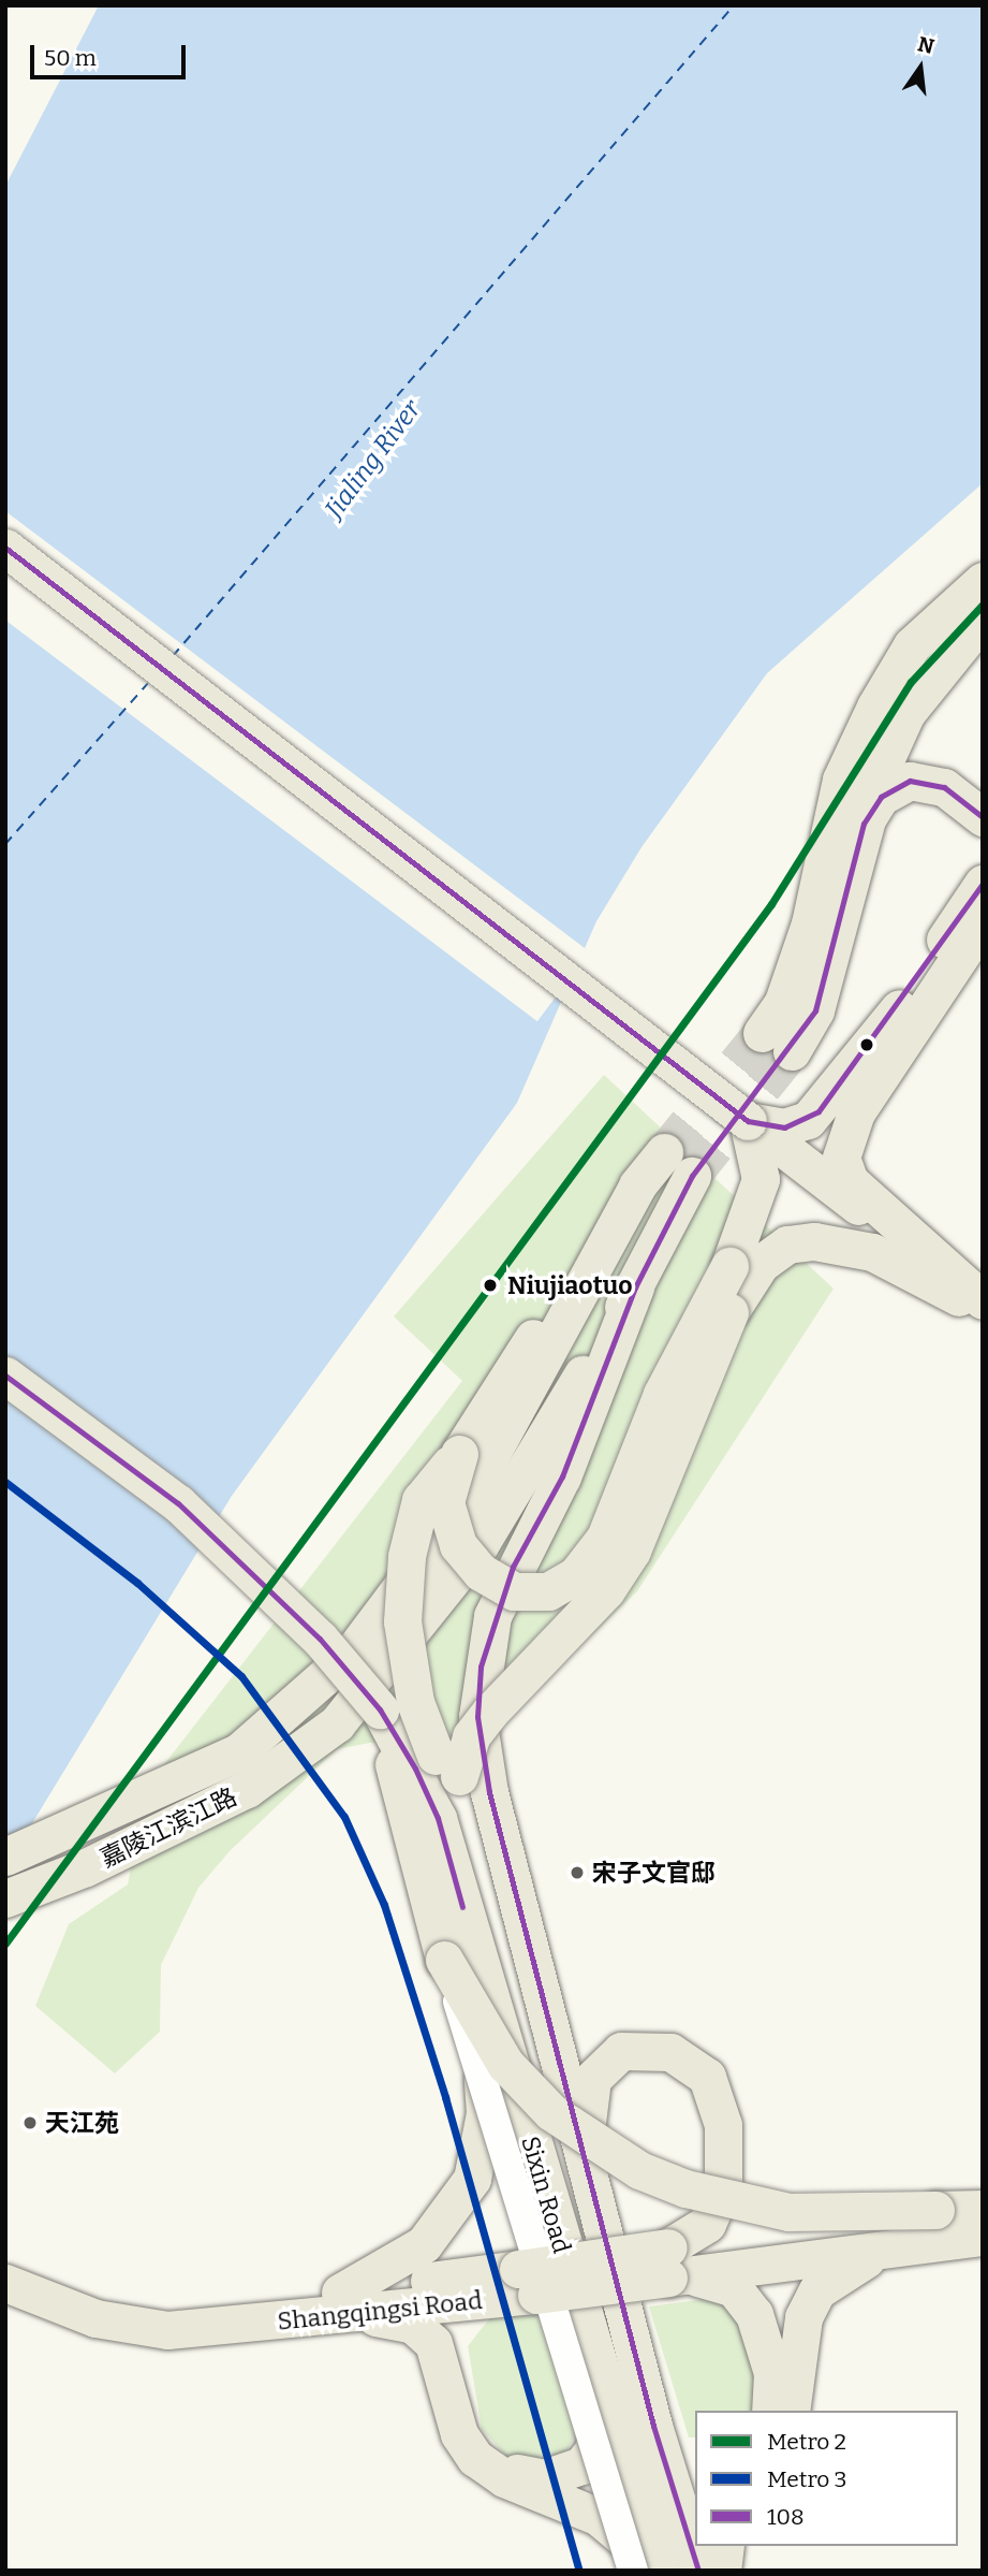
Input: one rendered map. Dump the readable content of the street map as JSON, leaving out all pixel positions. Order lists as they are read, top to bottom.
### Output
{
  "streets": {
    "main road": ["嘉陵江滨江路", "Sixin Road", "Shangqingsi Road"]
  },
  "crossings": [
    ["嘉陵江滨江路", "Sixin Road"]
  ],
  "water": ["Jialing River"],
  "places": ["Niujiaotuo", "宋子文官邸", "天江苑"],
  "lines": ["transit line 108", "metro line 2", "metro line 3"],
  "legend": ["Metro 2", "Metro 3", "108"],
  "scale_bar": "50 m",
  "north": "top"
}
